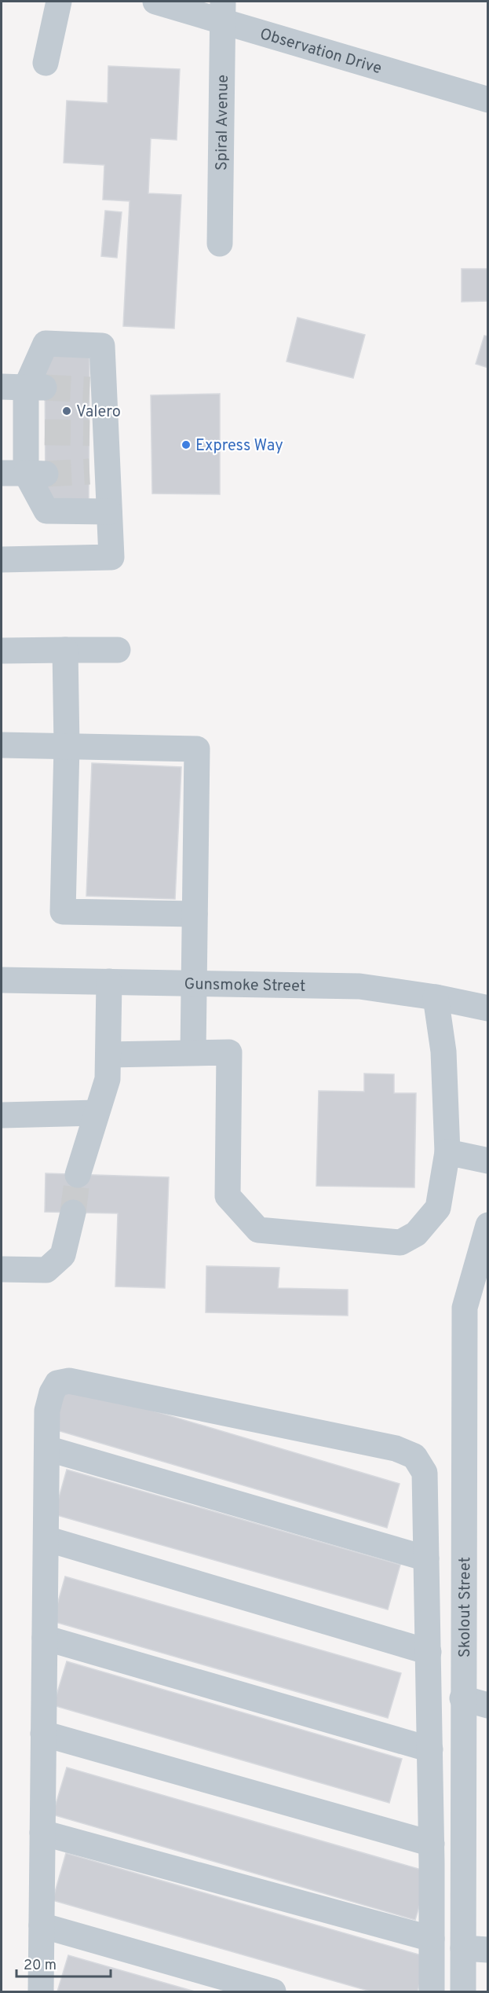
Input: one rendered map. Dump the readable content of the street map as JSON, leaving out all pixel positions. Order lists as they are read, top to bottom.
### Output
{
  "streets": {
    "street": [
      "Observation Drive",
      "Spiral Avenue",
      "Gunsmoke Street",
      "Skolout Street"
    ]
  },
  "crossings": [
    ["Observation Drive", "Spiral Avenue"]
  ],
  "places": ["Valero", "Express Way"],
  "scale_bar": "20 m"
}
